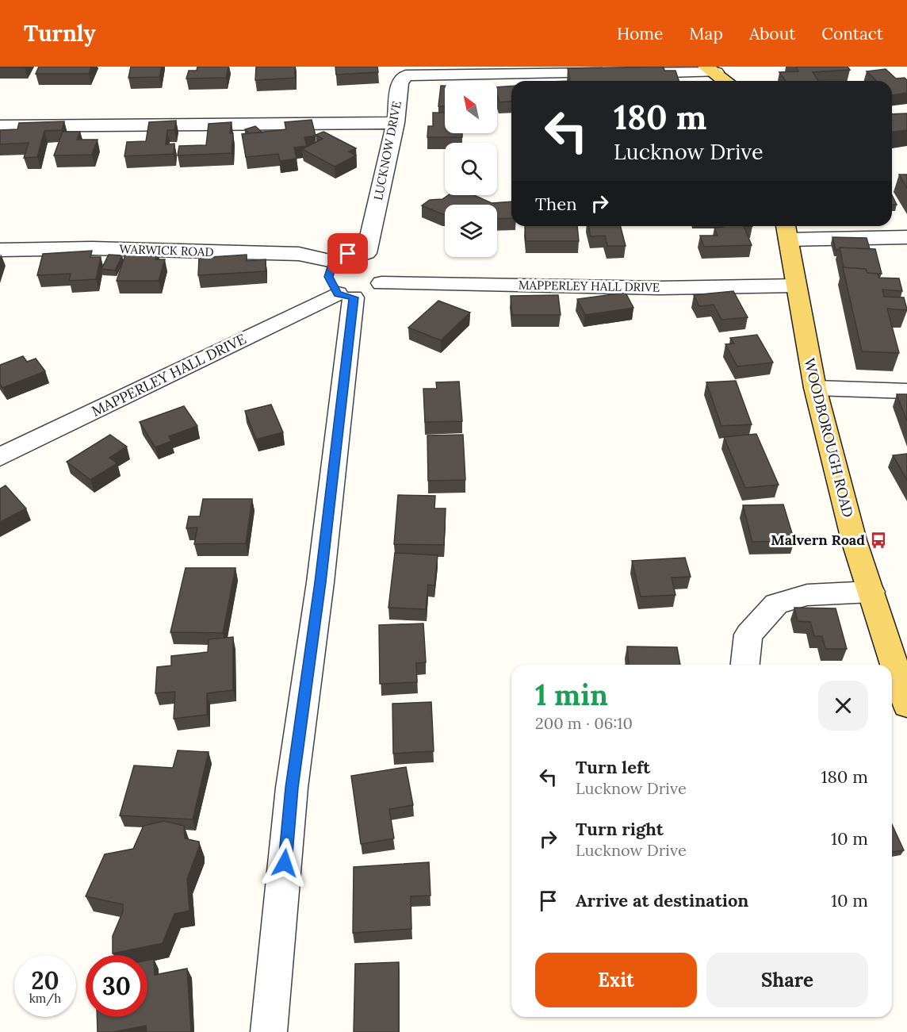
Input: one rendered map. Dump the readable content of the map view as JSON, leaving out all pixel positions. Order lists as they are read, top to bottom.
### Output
{
  "streets": {
    "main road": ["WOODBOROUGH ROAD"],
    "street": ["LUCKNOW DRIVE", "WARWICK ROAD", "MAPPERLEY HALL DRIVE"]
  },
  "crossings": [
    ["LUCKNOW DRIVE", "WARWICK ROAD"],
    ["LUCKNOW DRIVE", "MAPPERLEY HALL DRIVE"],
    ["WARWICK ROAD", "MAPPERLEY HALL DRIVE"],
    ["MAPPERLEY HALL DRIVE", "WOODBOROUGH ROAD"]
  ],
  "places": {
    "bus stop": ["Malvern Road"]
  },
  "north": "top left",
  "page": {
    "header": "Turnly",
    "nav": [
      "Home",
      "Map",
      "About",
      "Contact"
    ],
    "turn": ["180 m", "Lucknow Drive"],
    "then": "Then",
    "heading": ["1 min", "200 m · 06:10"],
    "list": [
      {
        "name": "Turn left",
        "note": "Lucknow Drive",
        "value": "180 m"
      },
      {
        "name": "Turn right",
        "note": "Lucknow Drive",
        "value": "10 m"
      },
      {
        "name": "Arrive at destination",
        "value": "10 m"
      }
    ],
    "buttons": ["Exit", "Share"],
    "speed": "20 km/h",
    "limit": "30"
  }
}
